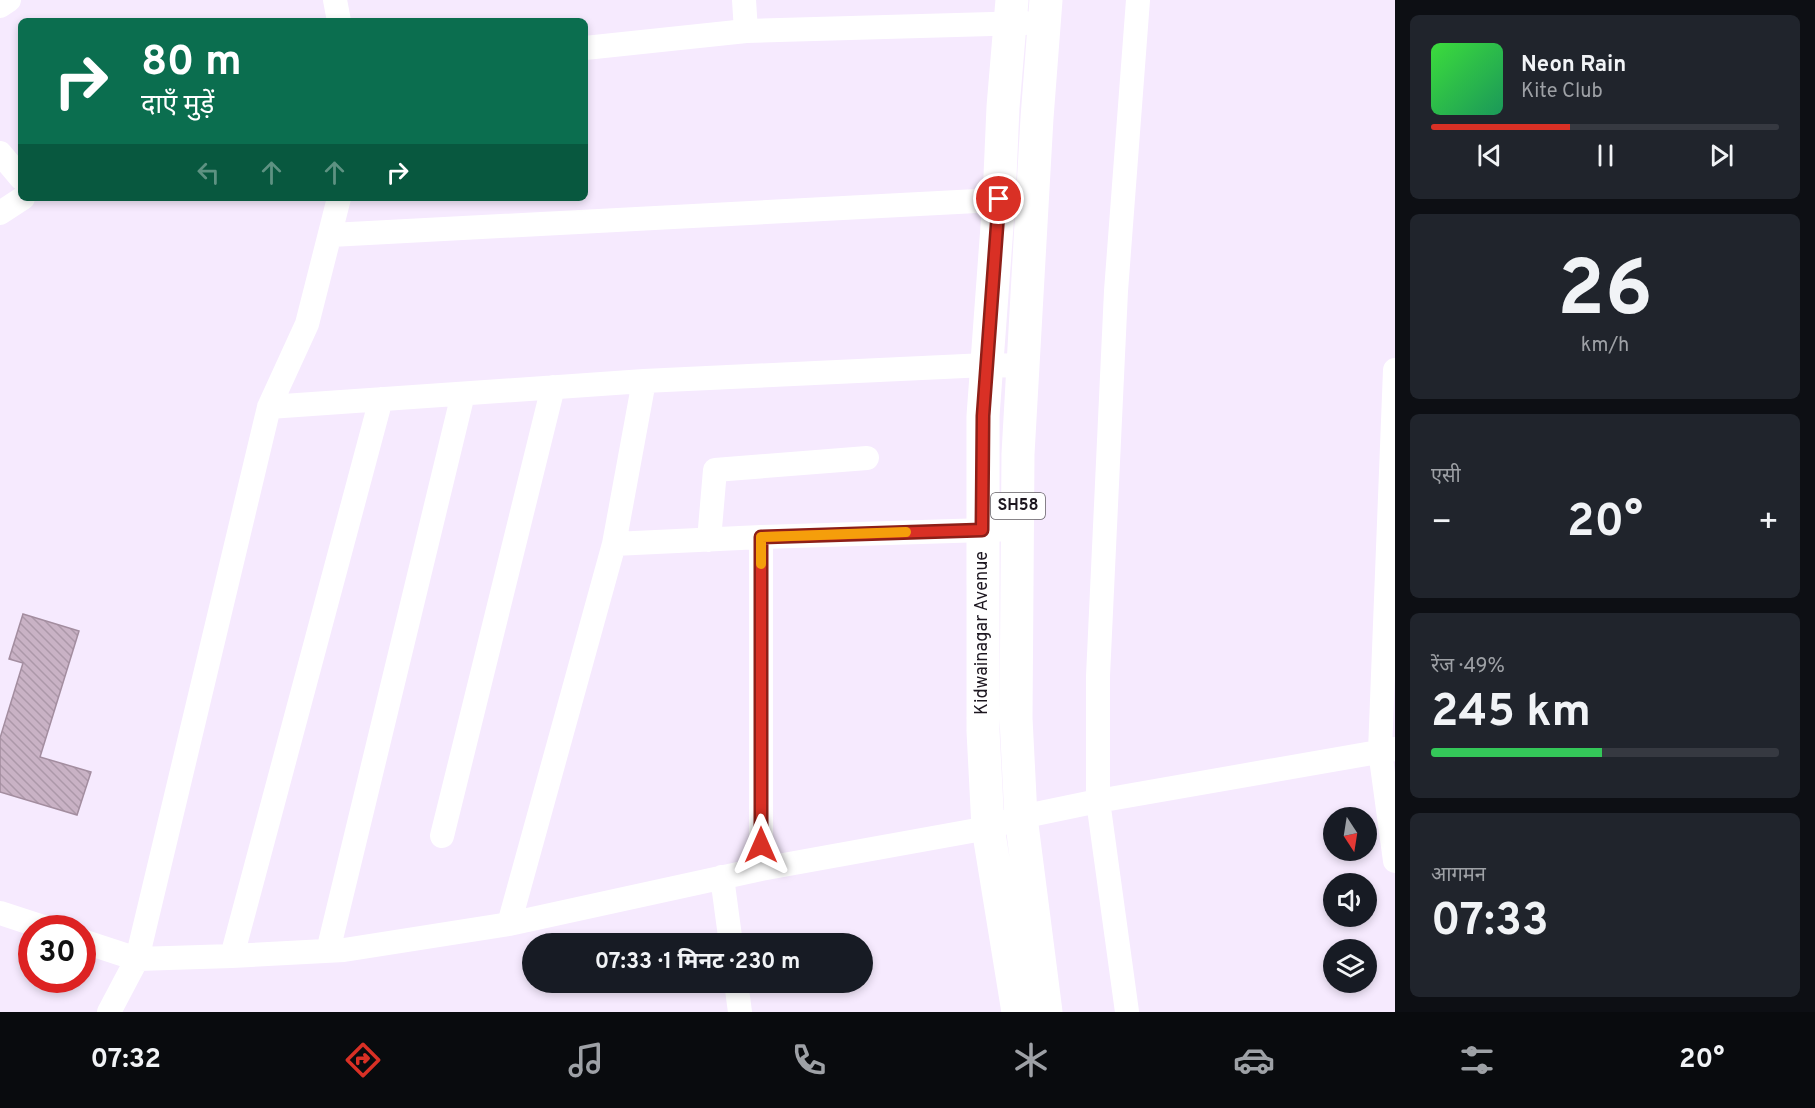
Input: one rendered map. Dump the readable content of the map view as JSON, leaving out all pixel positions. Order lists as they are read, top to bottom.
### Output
{
  "streets": {
    "main road": ["SH58", "Kidwainagar Avenue"]
  },
  "north": "bottom",
  "page": {
    "turn": ["80 m", "दाएँ मुड़ें"],
    "song": ["Neon Rain", "Kite Club"],
    "tile": [
      ["26", "km/h"],
      "एसी",
      ["रेंज · 49%", "245 km"],
      ["आगमन", "07:33"]
    ],
    "heat": ["−", "20°", "+"],
    "limit": "30",
    "trip": "07:33 · 1 मिनट · 230 m",
    "tabs": ["07:32", "20°"]
  }
}
